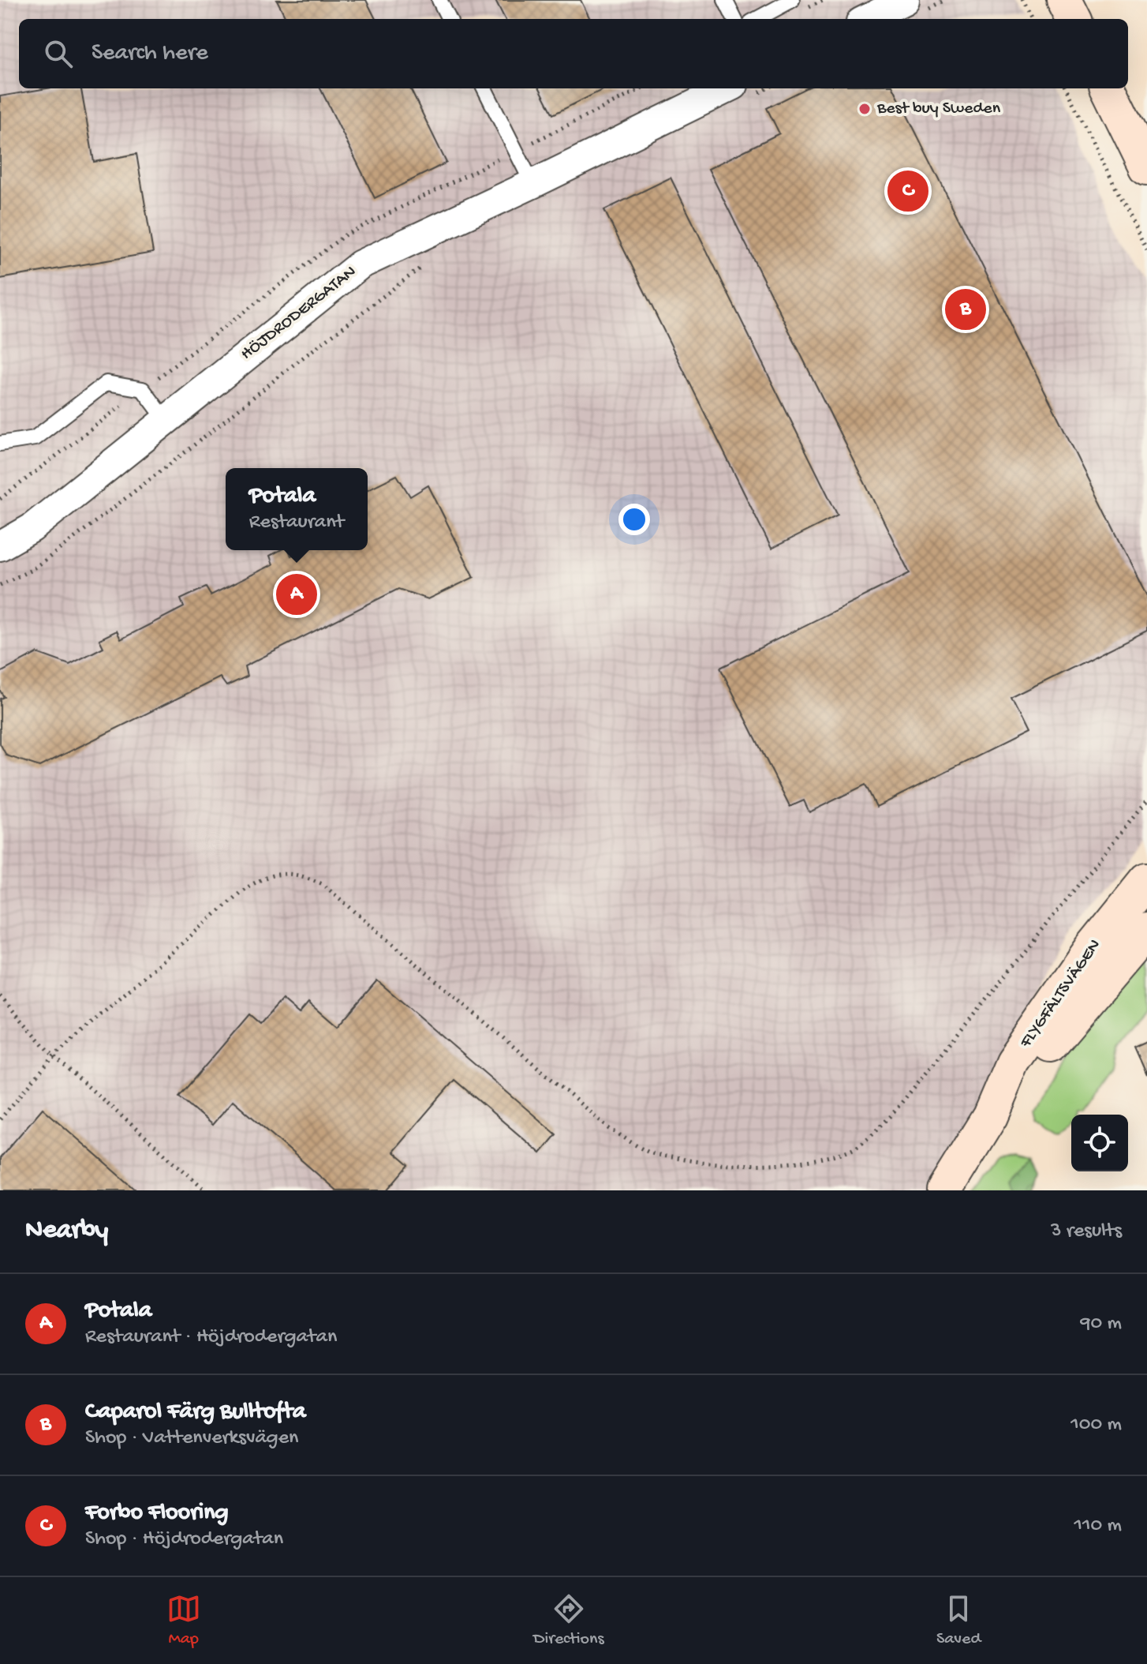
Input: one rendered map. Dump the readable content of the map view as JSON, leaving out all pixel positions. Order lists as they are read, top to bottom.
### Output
{
  "streets": {
    "street": ["HÖJDRODERGATAN", "FLYGFÄLTSVÄGEN"]
  },
  "places": ["Best buy Sweden"],
  "page": {
    "search": "Search here",
    "pins": ["C", "B", "A"],
    "popup": ["Potala", "Restaurant"],
    "heading": ["Nearby", "3 results"],
    "list": [
      {
        "mark": "A",
        "name": "Potala",
        "note": "Restaurant · Höjdrodergatan",
        "value": "90 m"
      },
      {
        "mark": "B",
        "name": "Caparol Färg Bulltofta",
        "note": "Shop · Vattenverksvägen",
        "value": "100 m"
      },
      {
        "mark": "C",
        "name": "Forbo Flooring",
        "note": "Shop · Höjdrodergatan",
        "value": "110 m"
      }
    ],
    "nav": ["Map", "Directions", "Saved"]
  }
}
